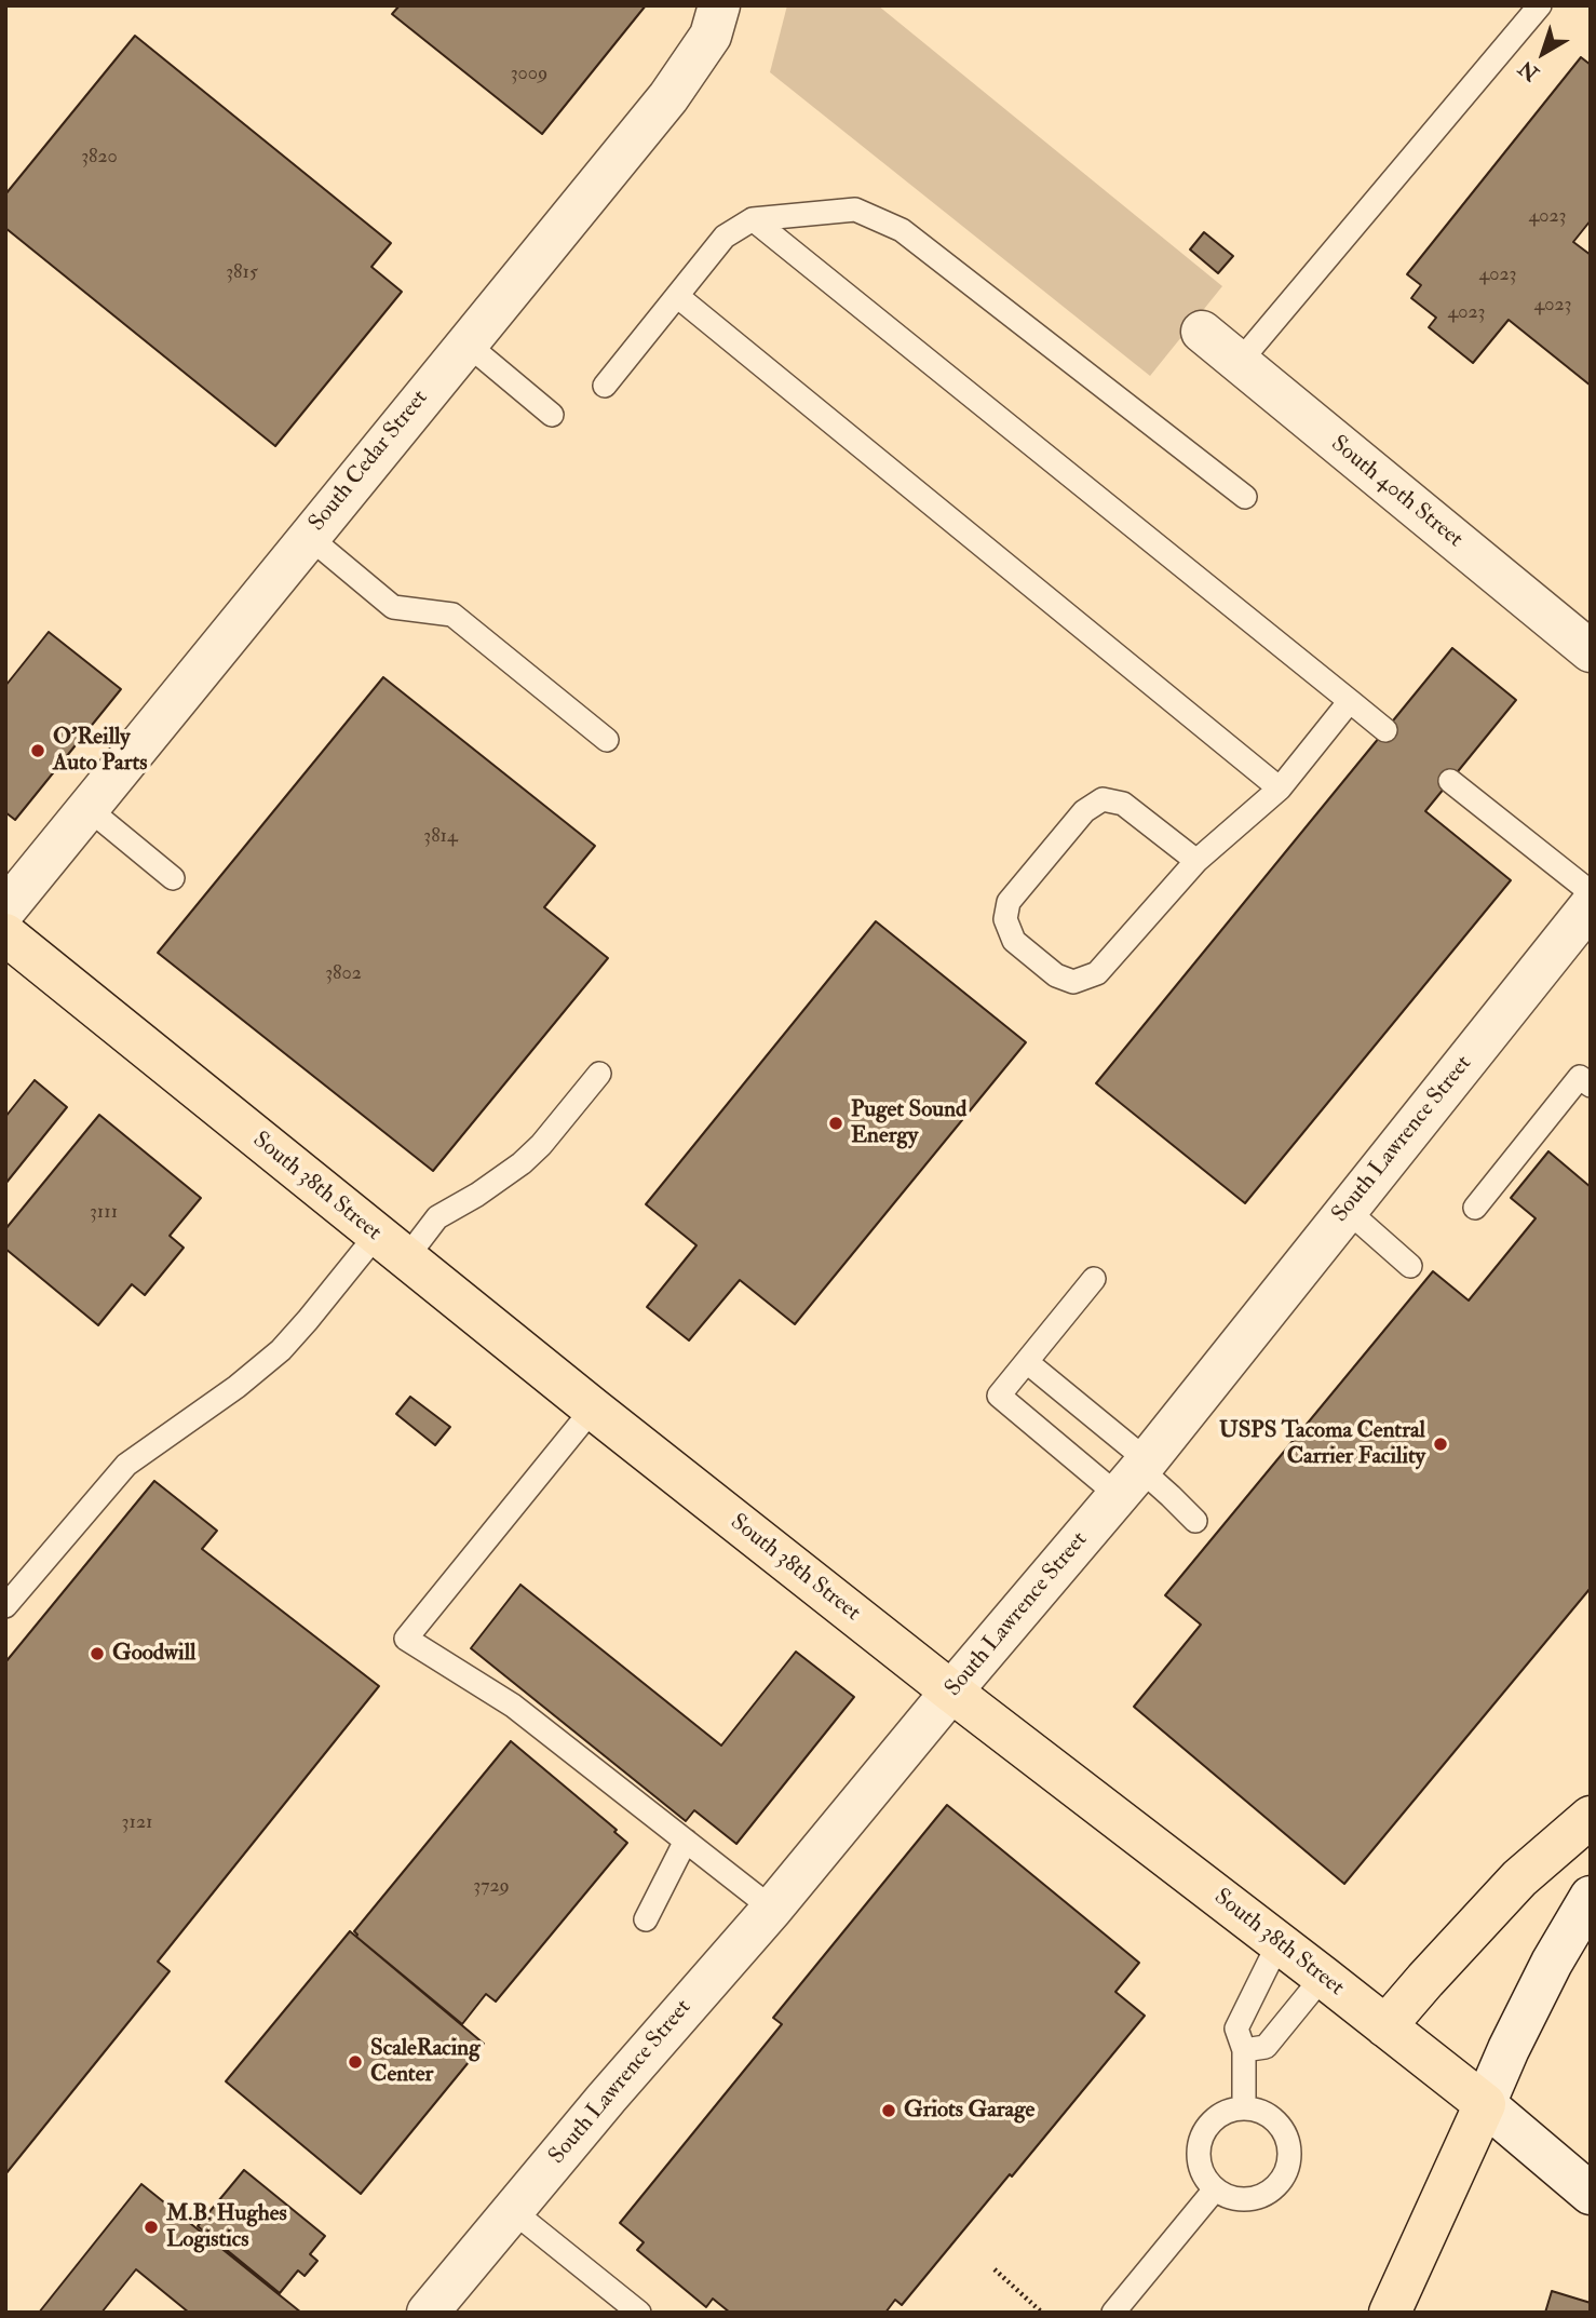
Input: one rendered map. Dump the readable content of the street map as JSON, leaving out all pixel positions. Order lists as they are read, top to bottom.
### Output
{
  "streets": {
    "main road": ["South 38th Street"],
    "street": ["South Cedar Street", "South 40th Street", "South Lawrence Street"]
  },
  "crossings": [
    ["South Lawrence Street", "South 38th Street"]
  ],
  "places": [
    "O'Reilly Auto Parts",
    "Puget Sound Energy",
    "USPS Tacoma Central Carrier Facility",
    "Goodwill",
    "ScaleRacing Center",
    "Griots Garage",
    "M.B. Hughes Logistics"
  ],
  "house_numbers": [
    "3009",
    "3820",
    "4023",
    "3815",
    "4023",
    "4023",
    "4023",
    "3814",
    "3802",
    "3111",
    "3121",
    "3729"
  ],
  "north": "bottom left"
}
